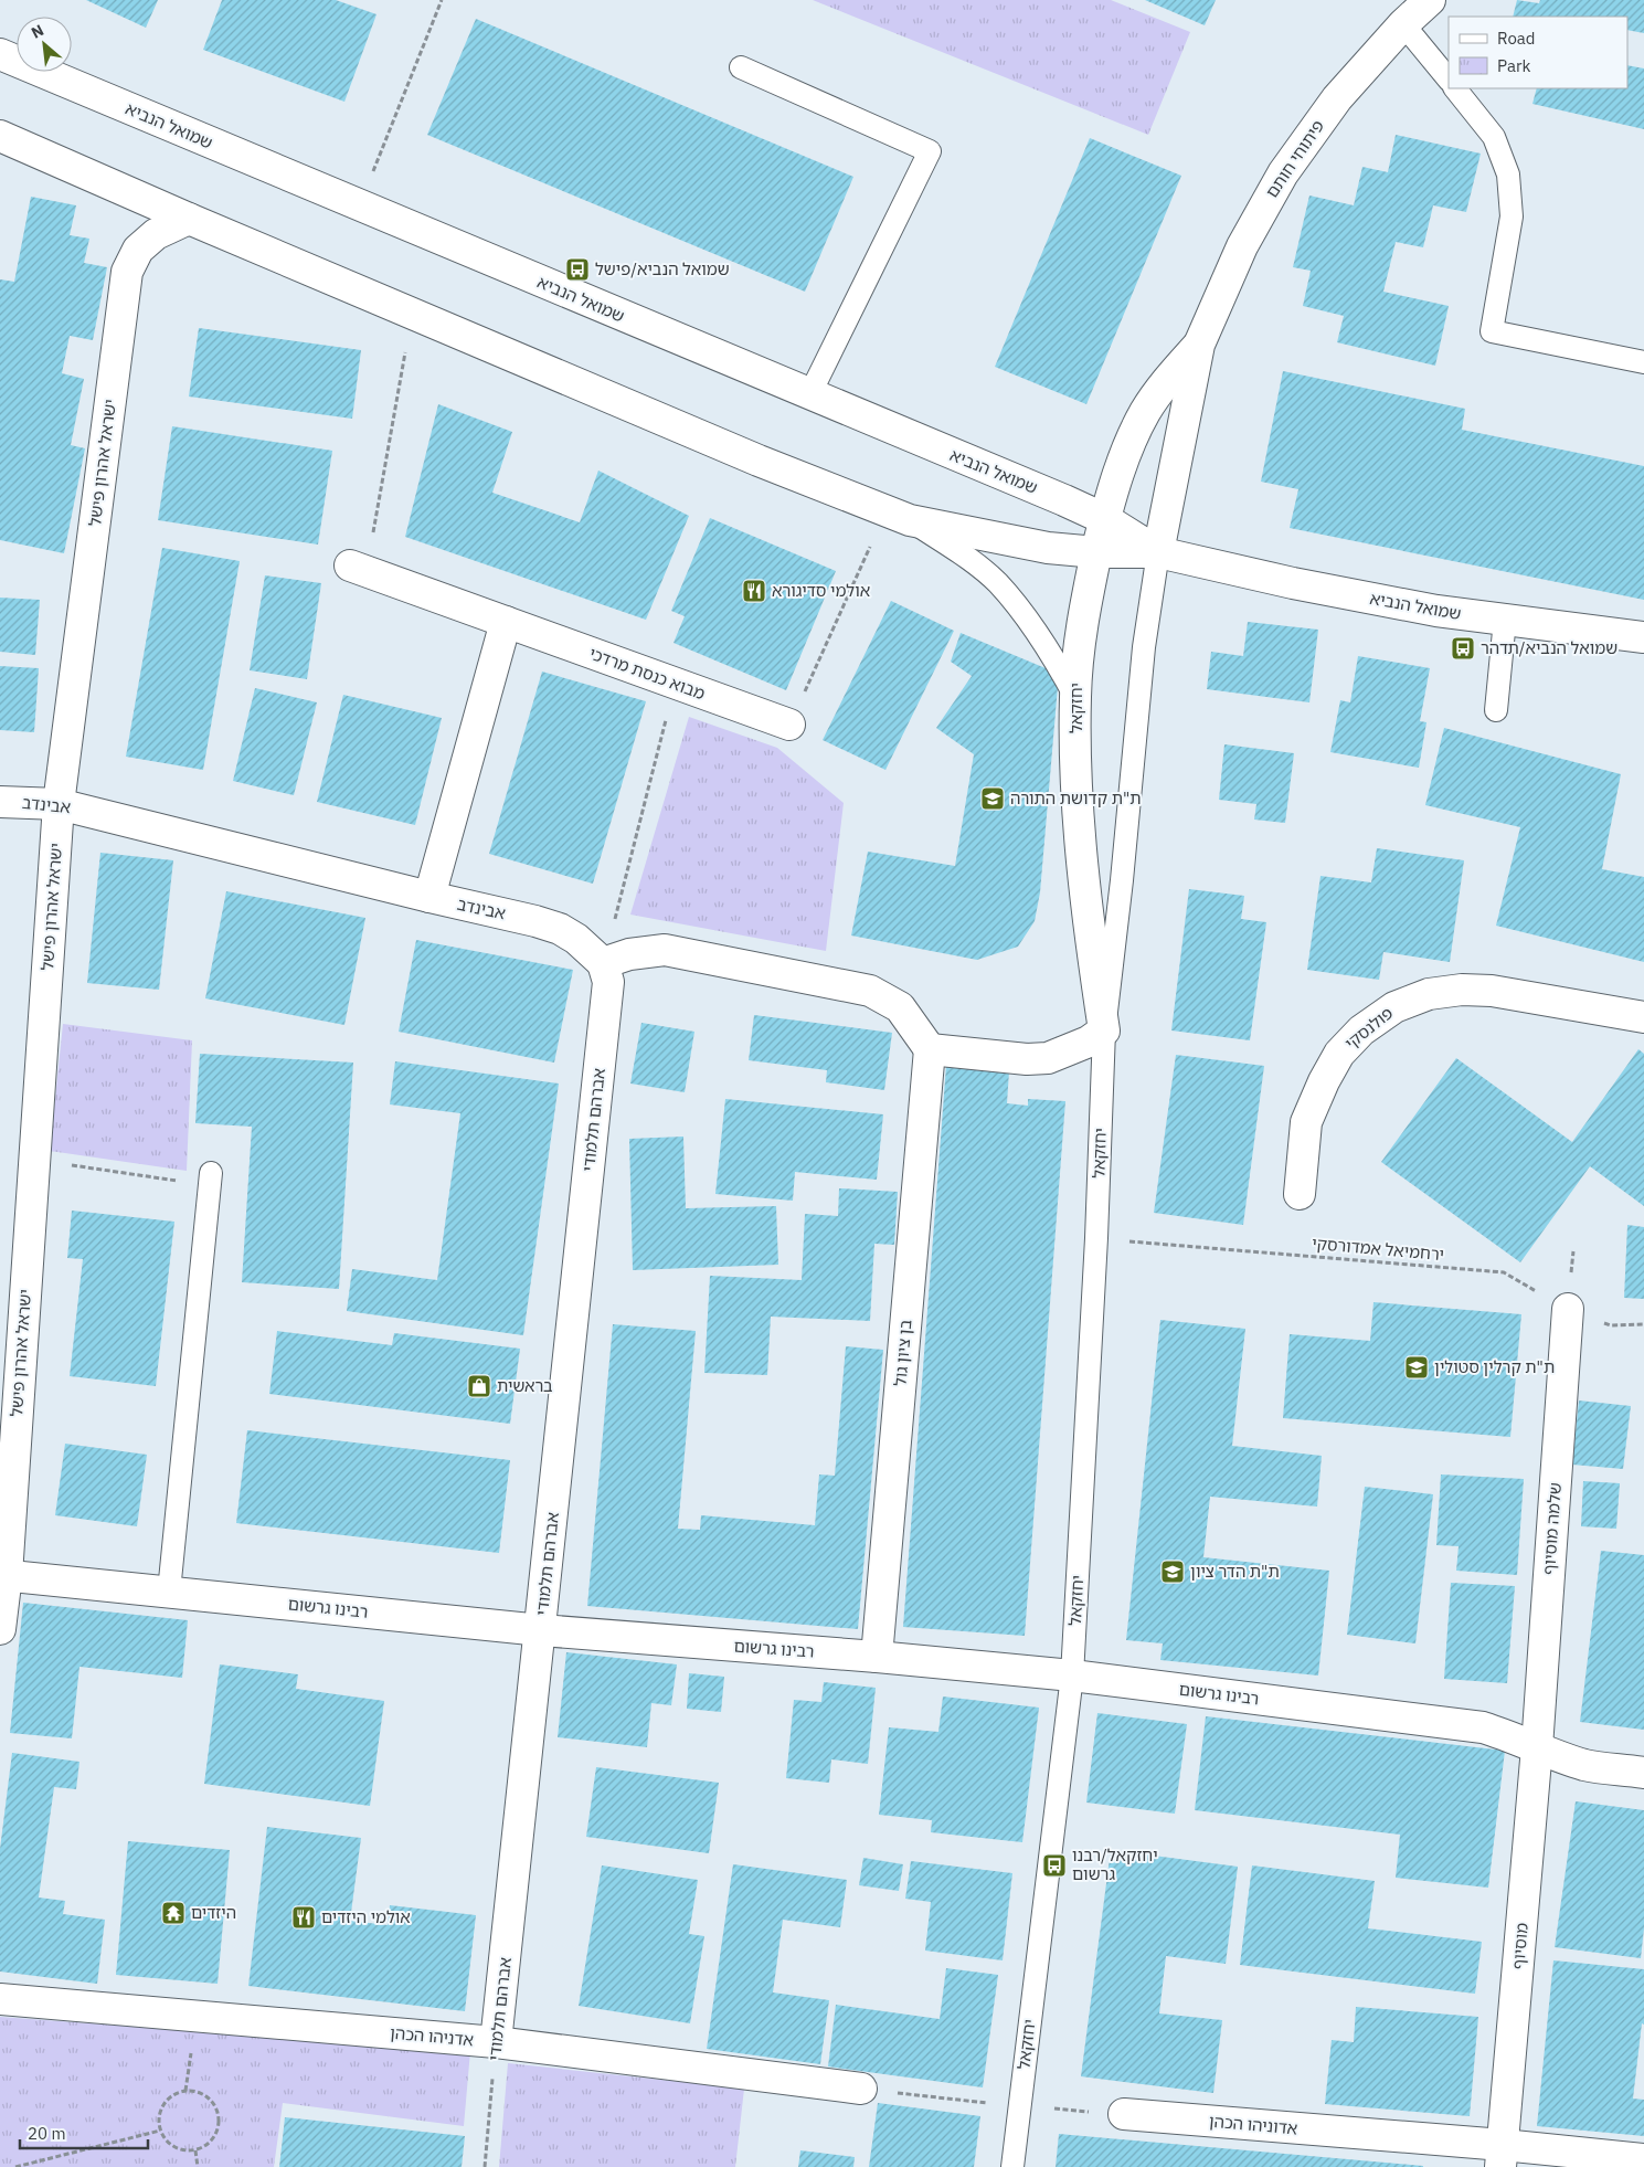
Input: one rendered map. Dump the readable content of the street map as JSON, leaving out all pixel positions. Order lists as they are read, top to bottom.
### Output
{
  "streets": {
    "street": [
      "שמואל הנביא",
      "פיתוחי חותם",
      "ישראל אהרון פישל",
      "מבוא כנסת מרדכי",
      "יחזקאל",
      "אבינדב",
      "פולנסקי",
      "אברהם תלמודי",
      "בן ציון גול",
      "שלמה מוסיוף",
      "רבינו גרשום",
      "מוסיוף",
      "אדניהו הכהן",
      "אדוניהו הכהן"
    ],
    "path": ["ירחמיאל אמדורסקי"]
  },
  "crossings": [
    ["שמואל הנביא", "פיתוחי חותם"],
    ["שמואל הנביא", "ישראל אהרון פישל"],
    ["שמואל הנביא", "יחזקאל"],
    ["פיתוחי חותם", "יחזקאל"],
    ["ישראל אהרון פישל", "אבינדב"],
    ["ישראל אהרון פישל", "רבינו גרשום"],
    ["יחזקאל", "ירחמיאל אמדורסקי"],
    ["יחזקאל", "רבינו גרשום"],
    ["אבינדב", "אברהם תלמודי"],
    ["אברהם תלמודי", "רבינו גרשום"],
    ["אברהם תלמודי", "אדניהו הכהן"],
    ["ירחמיאל אמדורסקי", "שלמה מוסיוף"],
    ["בן ציון גול", "רבינו גרשום"],
    ["שלמה מוסיוף", "רבינו גרשום"],
    ["שלמה מוסיוף", "מוסיוף"],
    ["רבינו גרשום", "מוסיוף"],
    ["מוסיוף", "אדוניהו הכהן"]
  ],
  "places": {
    "bus stop": ["שמואל הנביא/פישל", "שמואל הנביא/תדהר", "יחזקאל/רבנו גרשום"],
    "restaurant": ["אולמי סדיגורא", "אולמי היזדים"],
    "school or university": ["ת\"ת קדושת התורה", "ת\"ת קרלין סטולין", "ת\"ת הדר ציון"],
    "shop": ["בראשית"],
    "temple": ["היזדים"]
  },
  "legend": ["Road", "Park"],
  "scale_bar": "20 m",
  "north": "top left"
}
